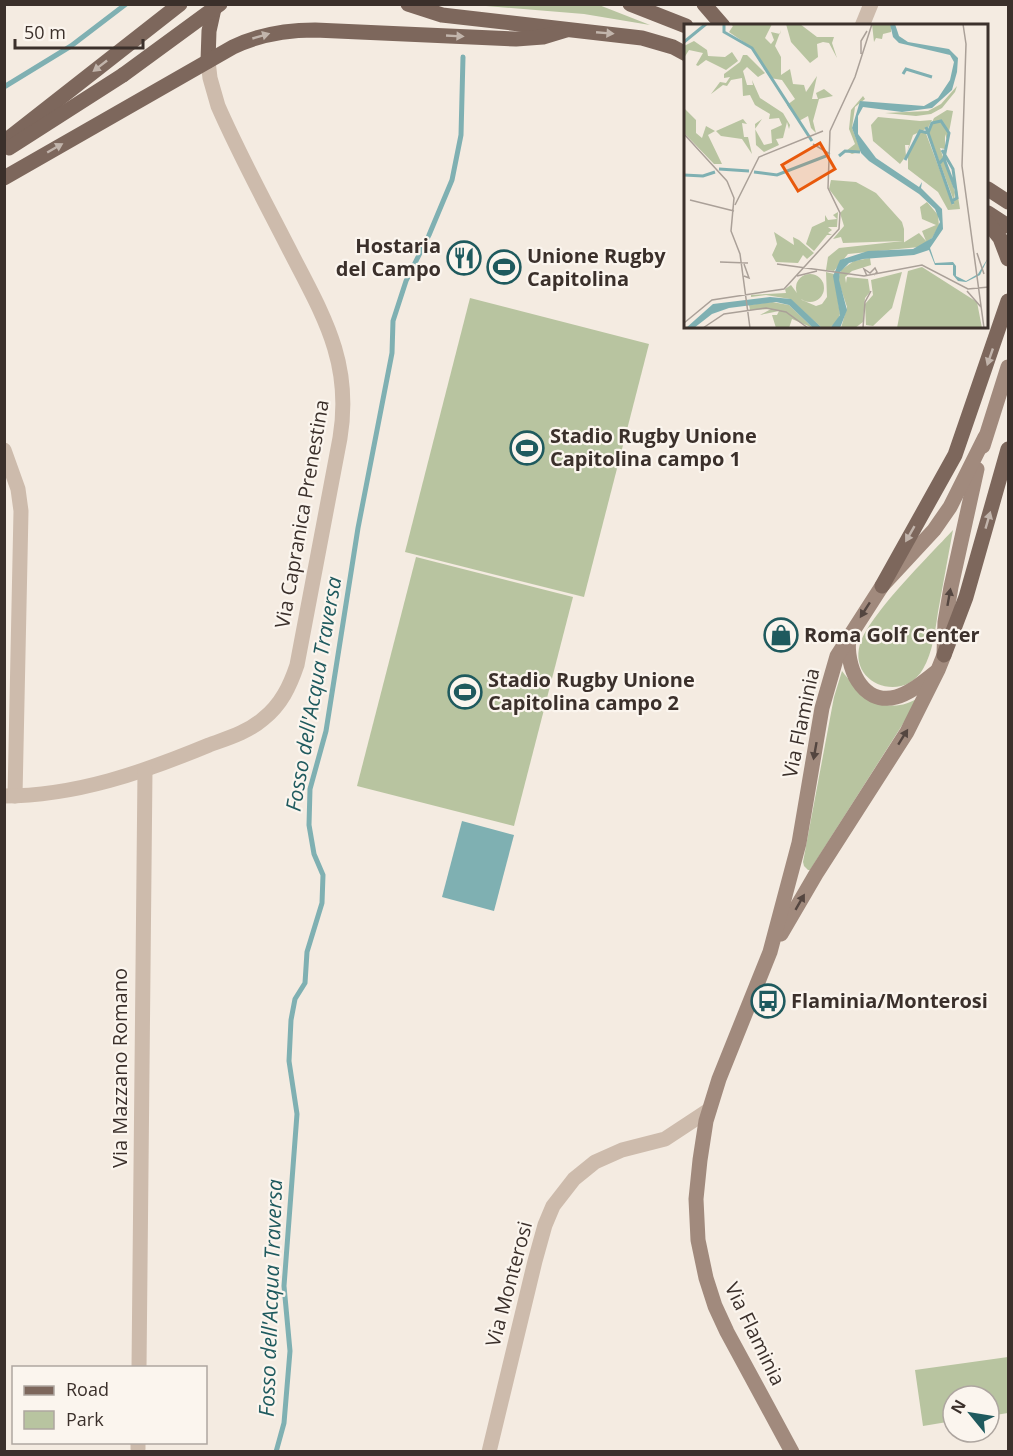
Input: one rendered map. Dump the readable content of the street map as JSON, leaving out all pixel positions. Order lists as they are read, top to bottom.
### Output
{
  "streets": {
    "street": [
      "Via Capranica Prenestina",
      "Via Flaminia",
      "Via Mazzano Romano",
      "Via Monterosi"
    ]
  },
  "crossings": [
    ["Via Capranica Prenestina", "Via Mazzano Romano"],
    ["Via Flaminia", "Via Monterosi"]
  ],
  "water": ["Fosso dell'Acqua Traversa"],
  "places": {
    "restaurant": ["Hostaria del Campo"],
    "sports": ["Unione Rugby Capitolina", "Stadio Rugby Unione Capitolina campo 1", "Stadio Rugby Unione Capitolina campo 2"],
    "shop": ["Roma Golf Center"],
    "bus stop": ["Flaminia/Monterosi"]
  },
  "legend": ["Road", "Park"],
  "scale_bar": "50 m",
  "north": "top left"
}
